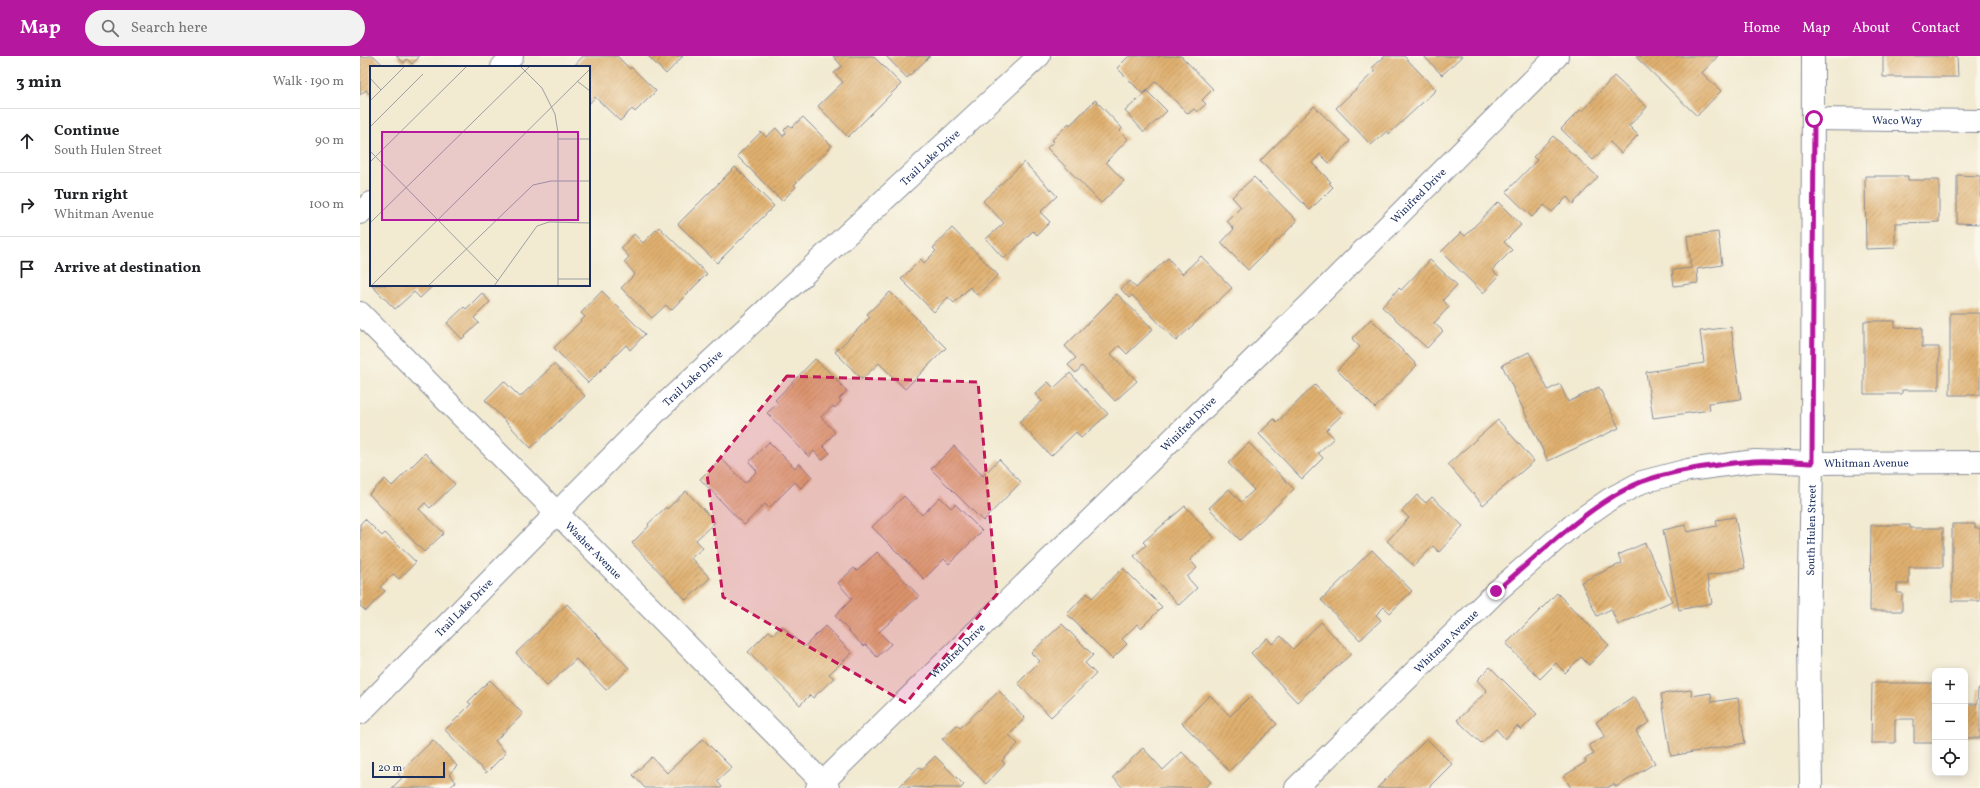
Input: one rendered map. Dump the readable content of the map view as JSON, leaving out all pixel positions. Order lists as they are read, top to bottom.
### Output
{
  "streets": {
    "street": [
      "Waco Way",
      "Trail Lake Drive",
      "Winifred Drive",
      "Whitman Avenue",
      "South Hulen Street",
      "Washer Avenue"
    ]
  },
  "crossings": [
    ["Waco Way", "South Hulen Street"],
    ["Trail Lake Drive", "Washer Avenue"],
    ["Winifred Drive", "Washer Avenue"],
    ["Whitman Avenue", "South Hulen Street"]
  ],
  "scale_bar": "20 m",
  "page": {
    "header": "Map",
    "search": "Search here",
    "nav": [
      "Home",
      "Map",
      "About",
      "Contact"
    ],
    "heading": ["3 min", "Walk · 190 m"],
    "list": [
      ["Continue", "South Hulen Street", "90 m"],
      ["Turn right", "Whitman Avenue", "100 m"],
      "Arrive at destination"
    ],
    "map_buttons": ["+", "−"],
    "scale": "20 m"
  }
}
